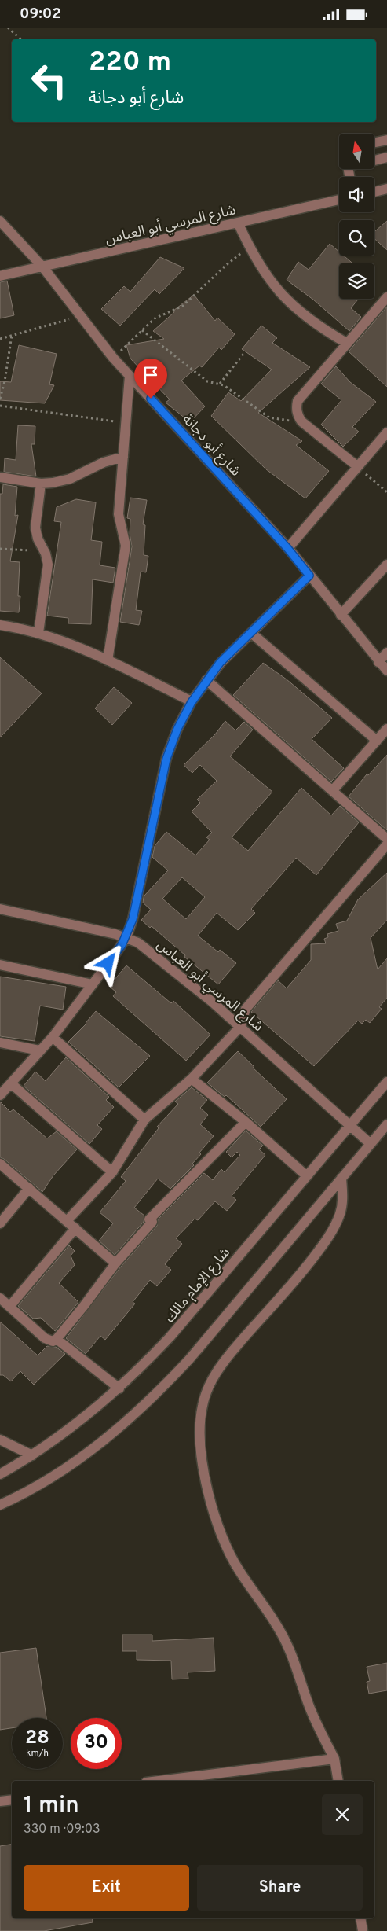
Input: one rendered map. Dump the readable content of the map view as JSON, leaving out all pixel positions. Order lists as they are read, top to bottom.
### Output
{
  "streets": {
    "street": ["شارع المرسي أبو العباس", "شارع أبو دجانة", "شارع الإمام مالك"]
  },
  "crossings": [
    ["شارع المرسي أبو العباس", "شارع أبو دجانة"],
    ["شارع المرسي أبو العباس", "شارع الإمام مالك"]
  ],
  "north": "top",
  "page": {
    "status": "09:02",
    "turn": ["220 m", "شارع أبو دجانة"],
    "speed": "28 km/h",
    "limit": "30",
    "heading": ["1 min", "330 m · 09:03"],
    "buttons": ["Exit", "Share"]
  }
}
